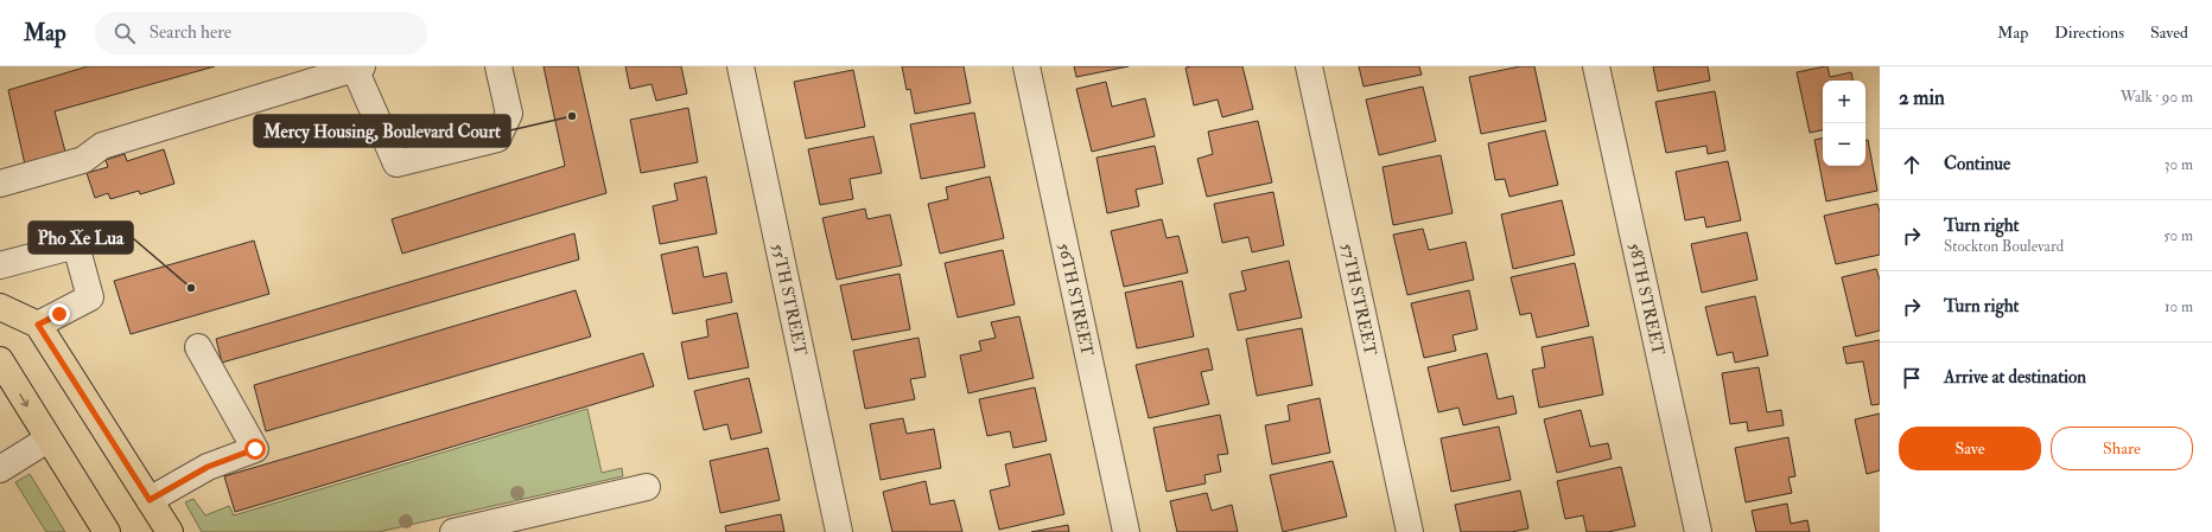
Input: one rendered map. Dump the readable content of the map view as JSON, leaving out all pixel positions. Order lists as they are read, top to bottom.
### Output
{
  "streets": {
    "street": [
      "55TH STREET",
      "56TH STREET",
      "57TH STREET",
      "58TH STREET"
    ]
  },
  "places": ["Mercy Housing, Boulevard Court", "Pho Xe Lua"],
  "page": {
    "header": "Map",
    "search": "Search here",
    "nav": ["Map", "Directions", "Saved"],
    "heading": ["2 min", "Walk · 90 m"],
    "map_buttons": ["+", "−"],
    "list": [
      ["Continue", "30 m"],
      ["Turn right", "Stockton Boulevard", "50 m"],
      ["Turn right", "10 m"],
      "Arrive at destination"
    ],
    "buttons": ["Save", "Share"]
  }
}
